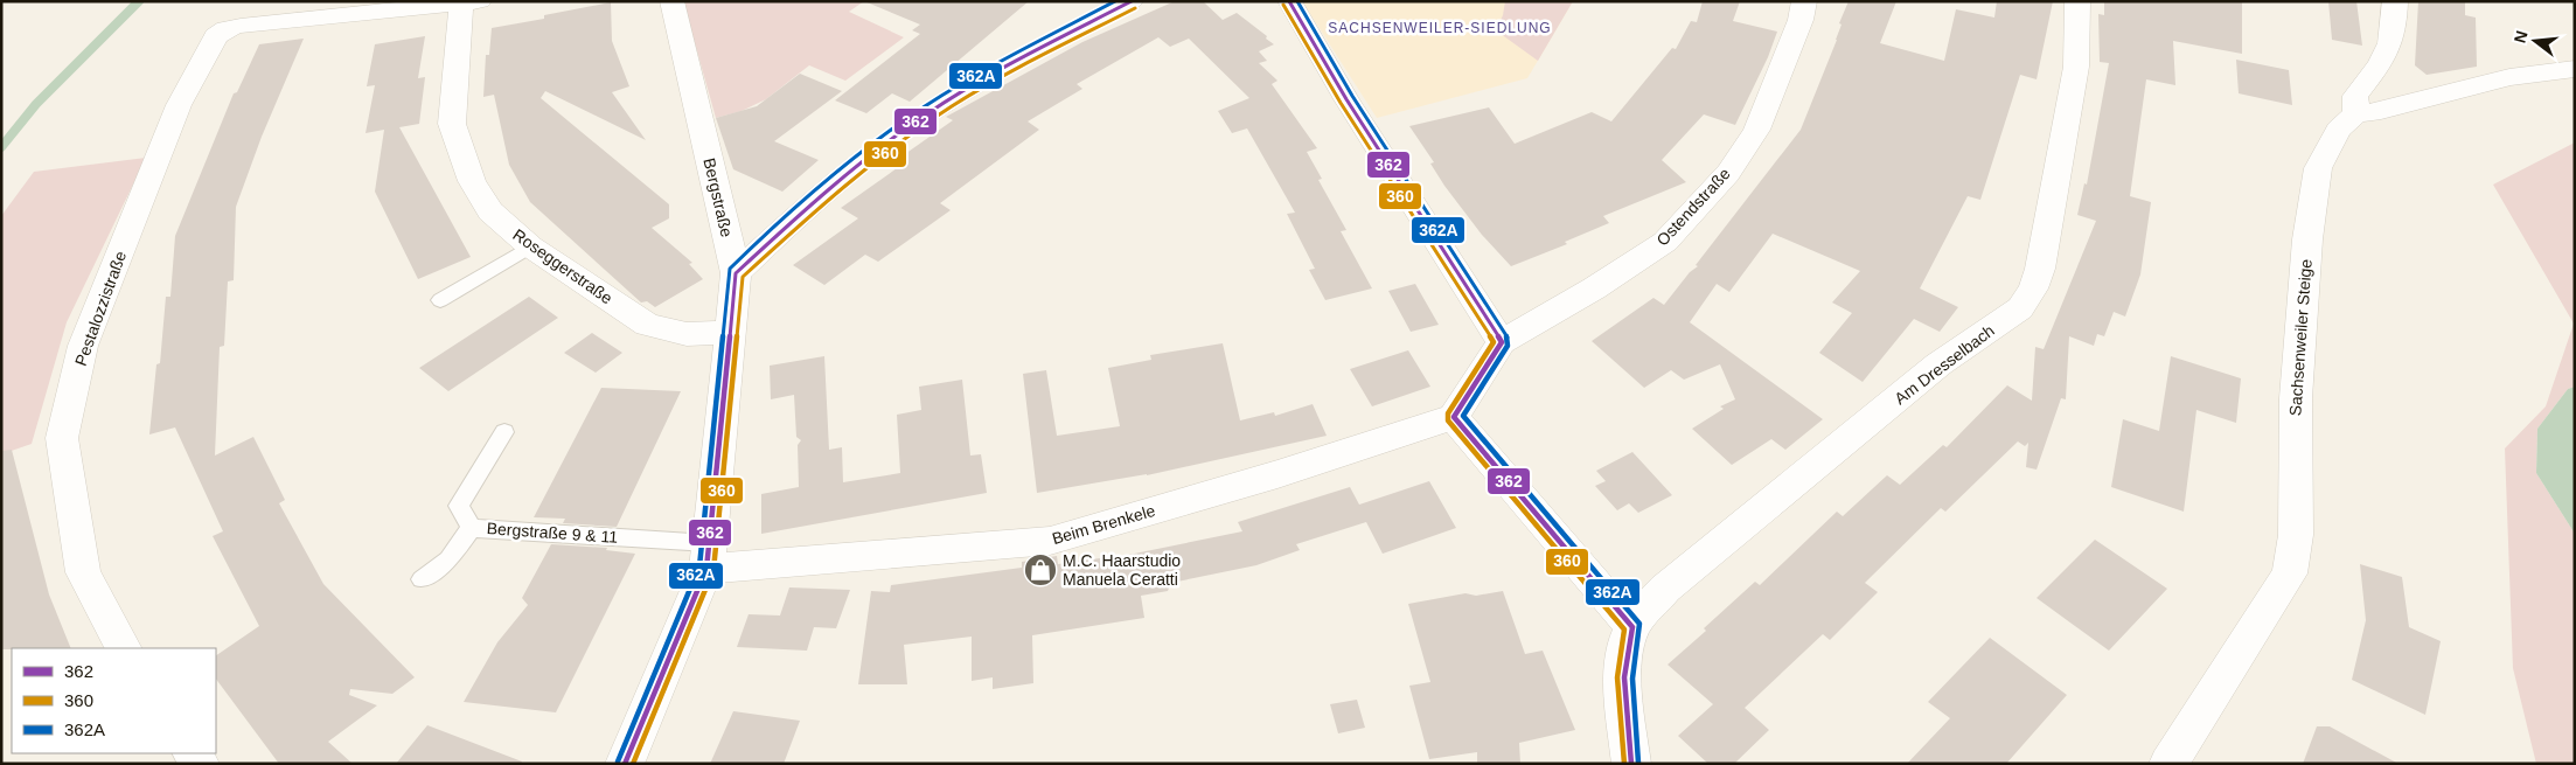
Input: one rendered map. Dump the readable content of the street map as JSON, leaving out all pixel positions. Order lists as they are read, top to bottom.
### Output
{
  "streets": {
    "street": [
      "Bergstraße",
      "Ostendstraße",
      "Roseggerstraße",
      "Pestalozzistraße",
      "Sachsenweiler Steige",
      "Am Dresselbach",
      "Beim Brenkele"
    ],
    "lane": ["Bergstraße 9 & 11"]
  },
  "crossings": [
    ["Bergstraße", "Roseggerstraße"],
    ["Bergstraße", "Beim Brenkele"],
    ["Bergstraße", "Bergstraße 9 & 11"],
    ["Roseggerstraße", "Pestalozzistraße"],
    ["Beim Brenkele", "Bergstraße 9 & 11"]
  ],
  "districts": ["SACHSENWEILER-SIEDLUNG"],
  "places": {
    "shop": ["M.C. Haarstudio Manuela Ceratti"]
  },
  "lines": ["transit line 362", "transit line 362A", "transit line 360"],
  "legend": ["362", "360", "362A"],
  "north": "left"
}
